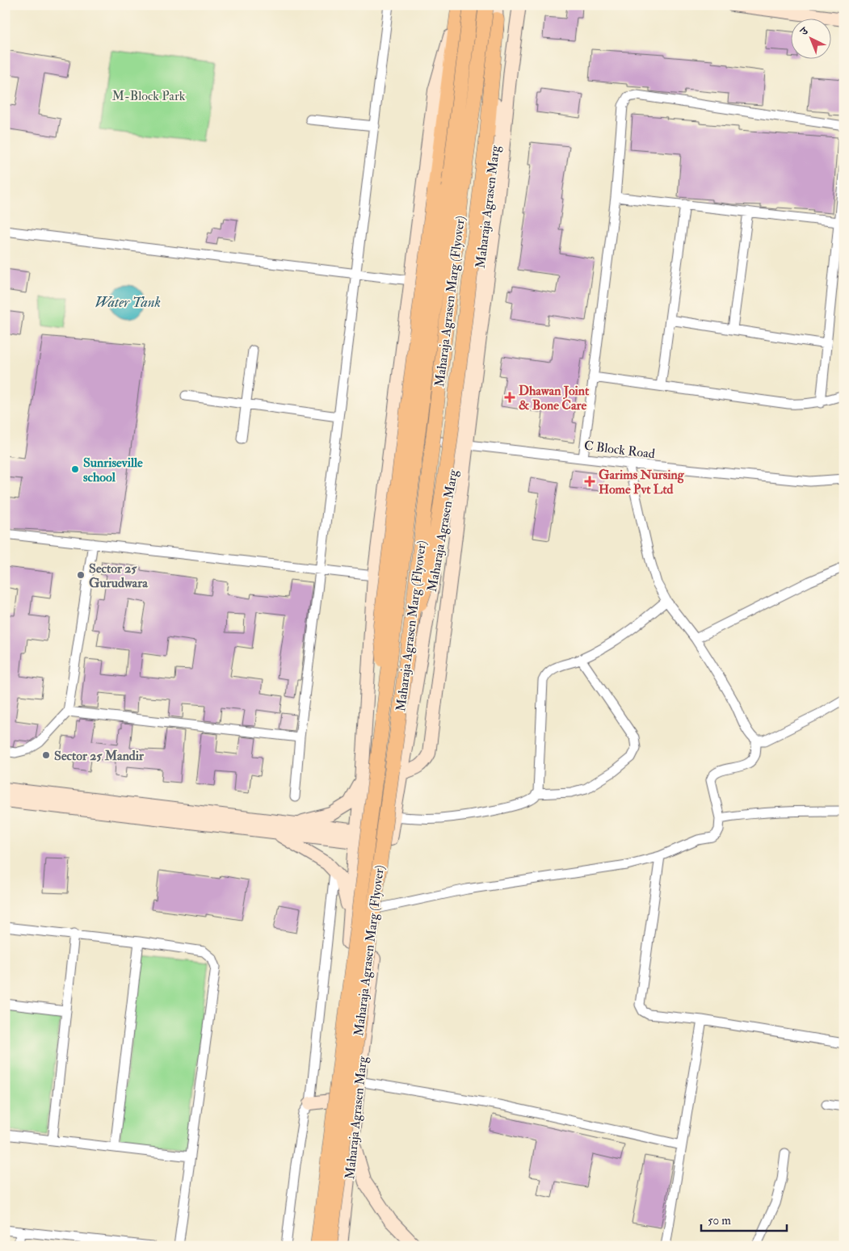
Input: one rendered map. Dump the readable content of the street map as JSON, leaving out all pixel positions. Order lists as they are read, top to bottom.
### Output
{
  "streets": {
    "main road": ["Maharaja Agrasen Marg", "Maharaja Agrasen Marg (Flyover)"],
    "street": ["C Block Road"]
  },
  "crossings": [
    ["Maharaja Agrasen Marg", "Maharaja Agrasen Marg (Flyover)"],
    ["Maharaja Agrasen Marg", "C Block Road"]
  ],
  "water": ["Water Tank"],
  "parks": ["M-Block Park"],
  "places": {
    "health": ["Dhawan Joint & Bone Care", "Garims Nursing Home Pvt Ltd"],
    "other": ["Sunriseville school", "Sector 25 Gurudwara", "Sector 25 Mandir"]
  },
  "scale_bar": "50 m",
  "north": "top left"
}
